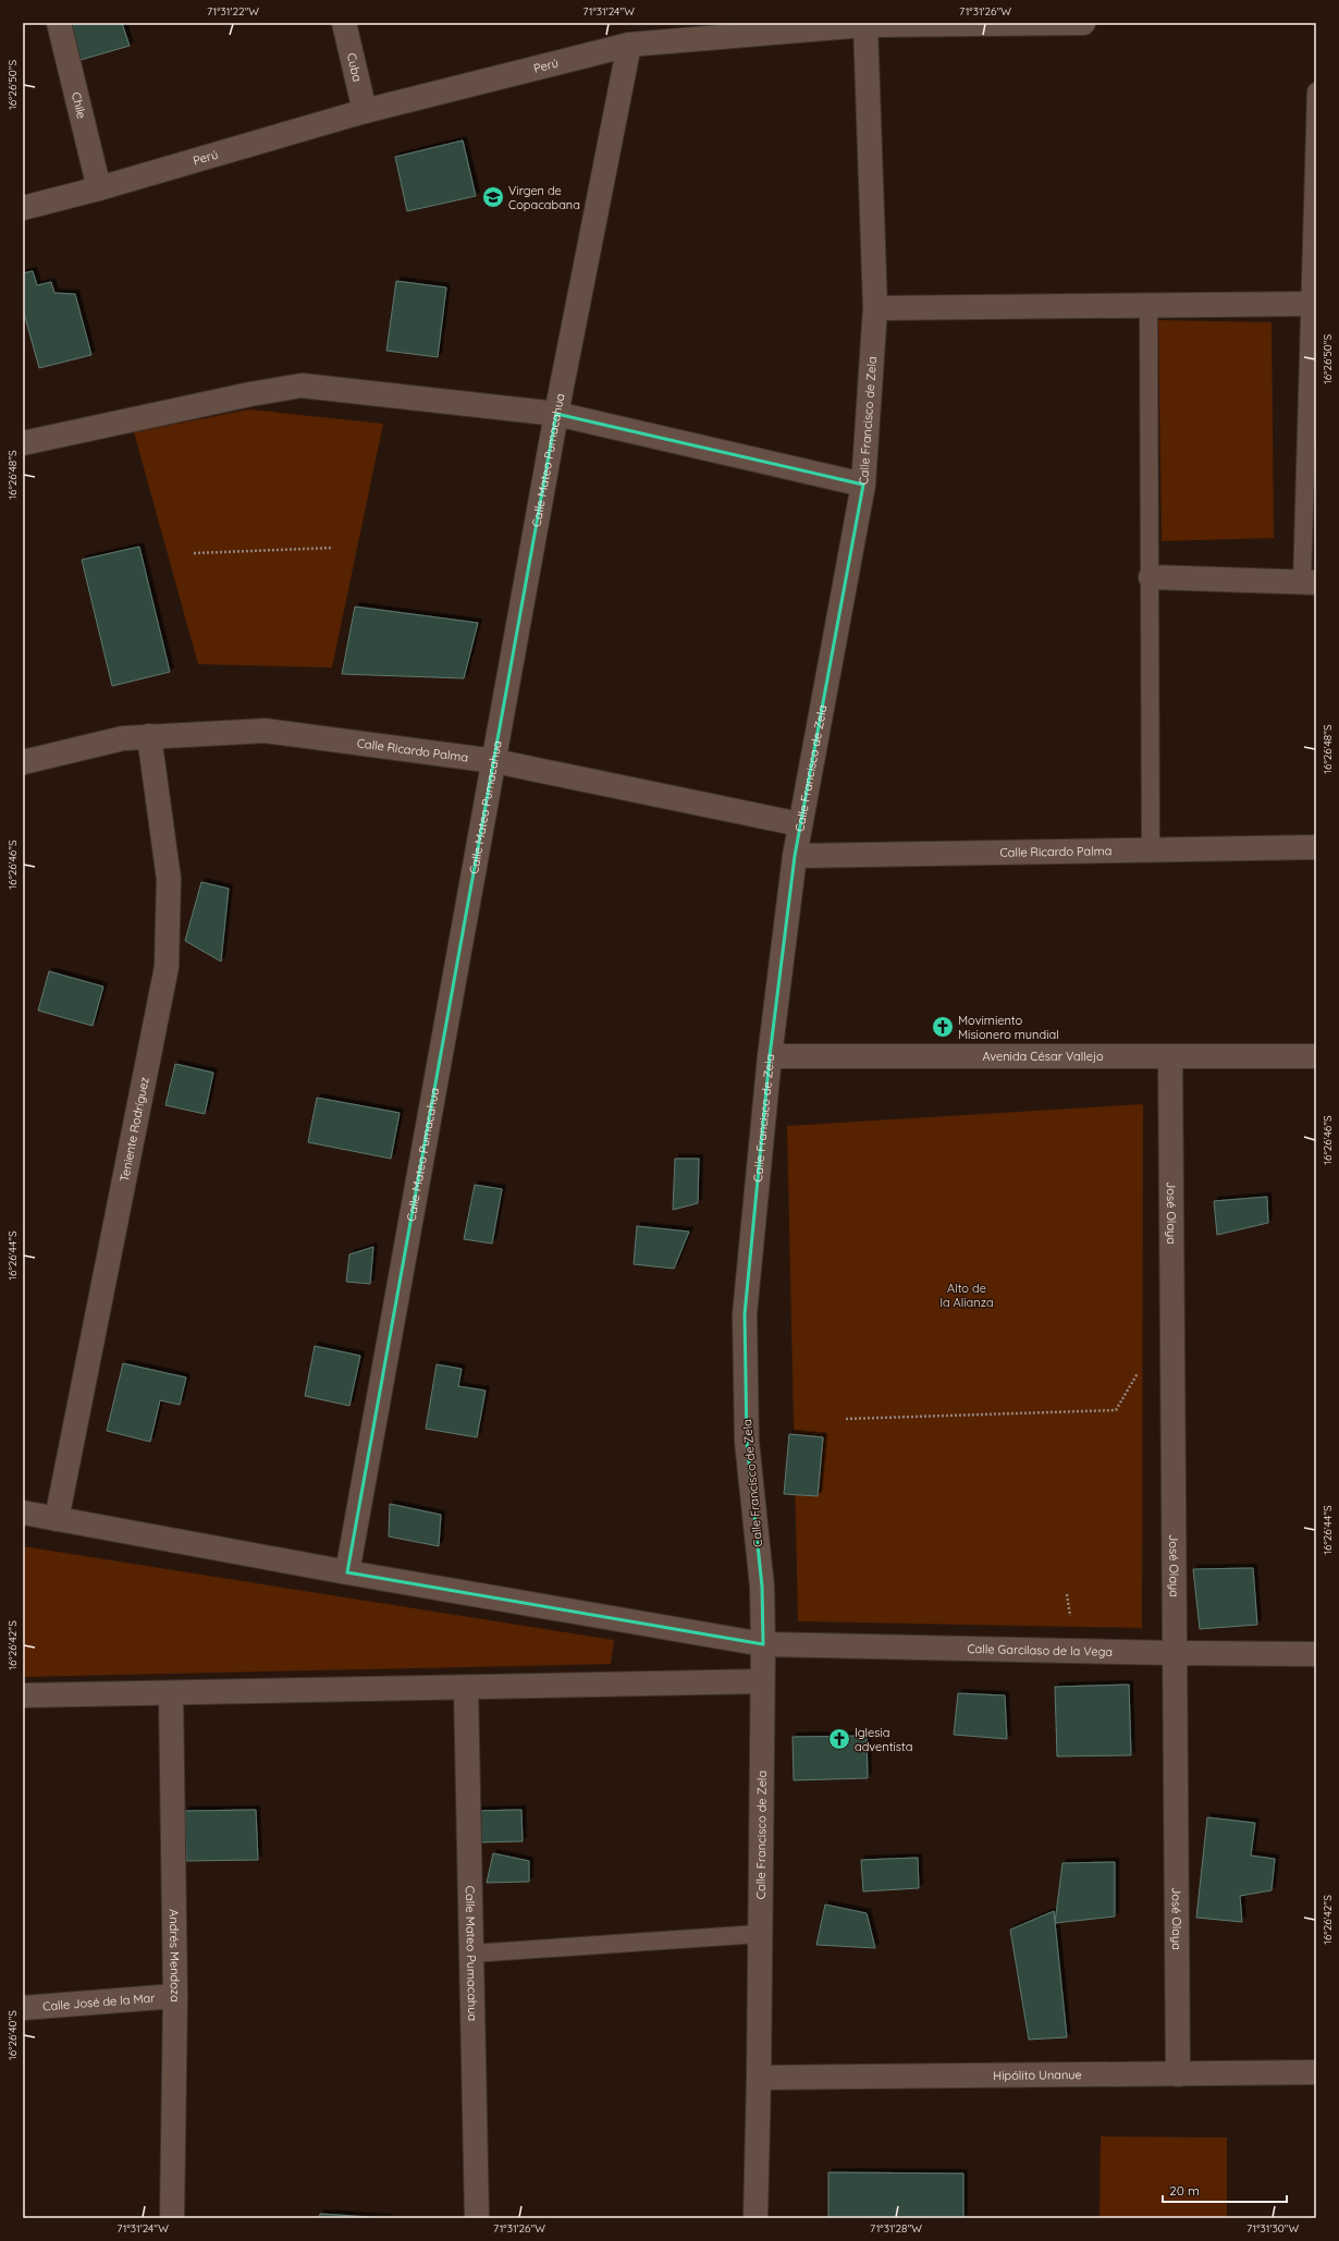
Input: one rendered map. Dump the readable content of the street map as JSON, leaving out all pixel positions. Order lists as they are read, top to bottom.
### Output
{
  "streets": {
    "street": [
      "Perú",
      "Cuba",
      "Chile",
      "Calle Francisco de Zela",
      "Calle Mateo Pumacahua",
      "Calle Ricardo Palma",
      "Avenida César Vallejo",
      "Teniente Rodríguez",
      "José Olaya",
      "Calle Garcilaso de la Vega",
      "Andrés Mendoza",
      "Calle José de la Mar",
      "Hipólito Unanue"
    ]
  },
  "crossings": [
    ["Perú", "Cuba"],
    ["Perú", "Chile"],
    ["Perú", "Calle Francisco de Zela"],
    ["Perú", "Calle Mateo Pumacahua"],
    ["Calle Francisco de Zela", "Calle Ricardo Palma"],
    ["Calle Francisco de Zela", "Avenida César Vallejo"],
    ["Calle Francisco de Zela", "Calle Garcilaso de la Vega"],
    ["Calle Francisco de Zela", "Hipólito Unanue"],
    ["Calle Mateo Pumacahua", "Calle Ricardo Palma"],
    ["Calle Mateo Pumacahua", "Calle Garcilaso de la Vega"],
    ["Calle Ricardo Palma", "Teniente Rodríguez"],
    ["Avenida César Vallejo", "José Olaya"],
    ["Teniente Rodríguez", "Calle Garcilaso de la Vega"],
    ["José Olaya", "Calle Garcilaso de la Vega"],
    ["José Olaya", "Hipólito Unanue"],
    ["Andrés Mendoza", "Calle José de la Mar"]
  ],
  "parks": ["Alto de la Alianza"],
  "places": {
    "school or university": ["Virgen de Copacabana"],
    "church": ["Movimiento Misionero mundial", "Iglesia adventista"]
  },
  "scale_bar": "20 m",
  "coordinates": [
    "71°31'22\"W",
    "71°31'24\"W",
    "71°31'26\"W",
    "16°26'50\"S",
    "16°26'48\"S",
    "16°26'46\"S",
    "16°26'44\"S",
    "16°26'42\"S",
    "16°26'40\"S",
    "71°31'28\"W",
    "71°31'30\"W"
  ]
}
